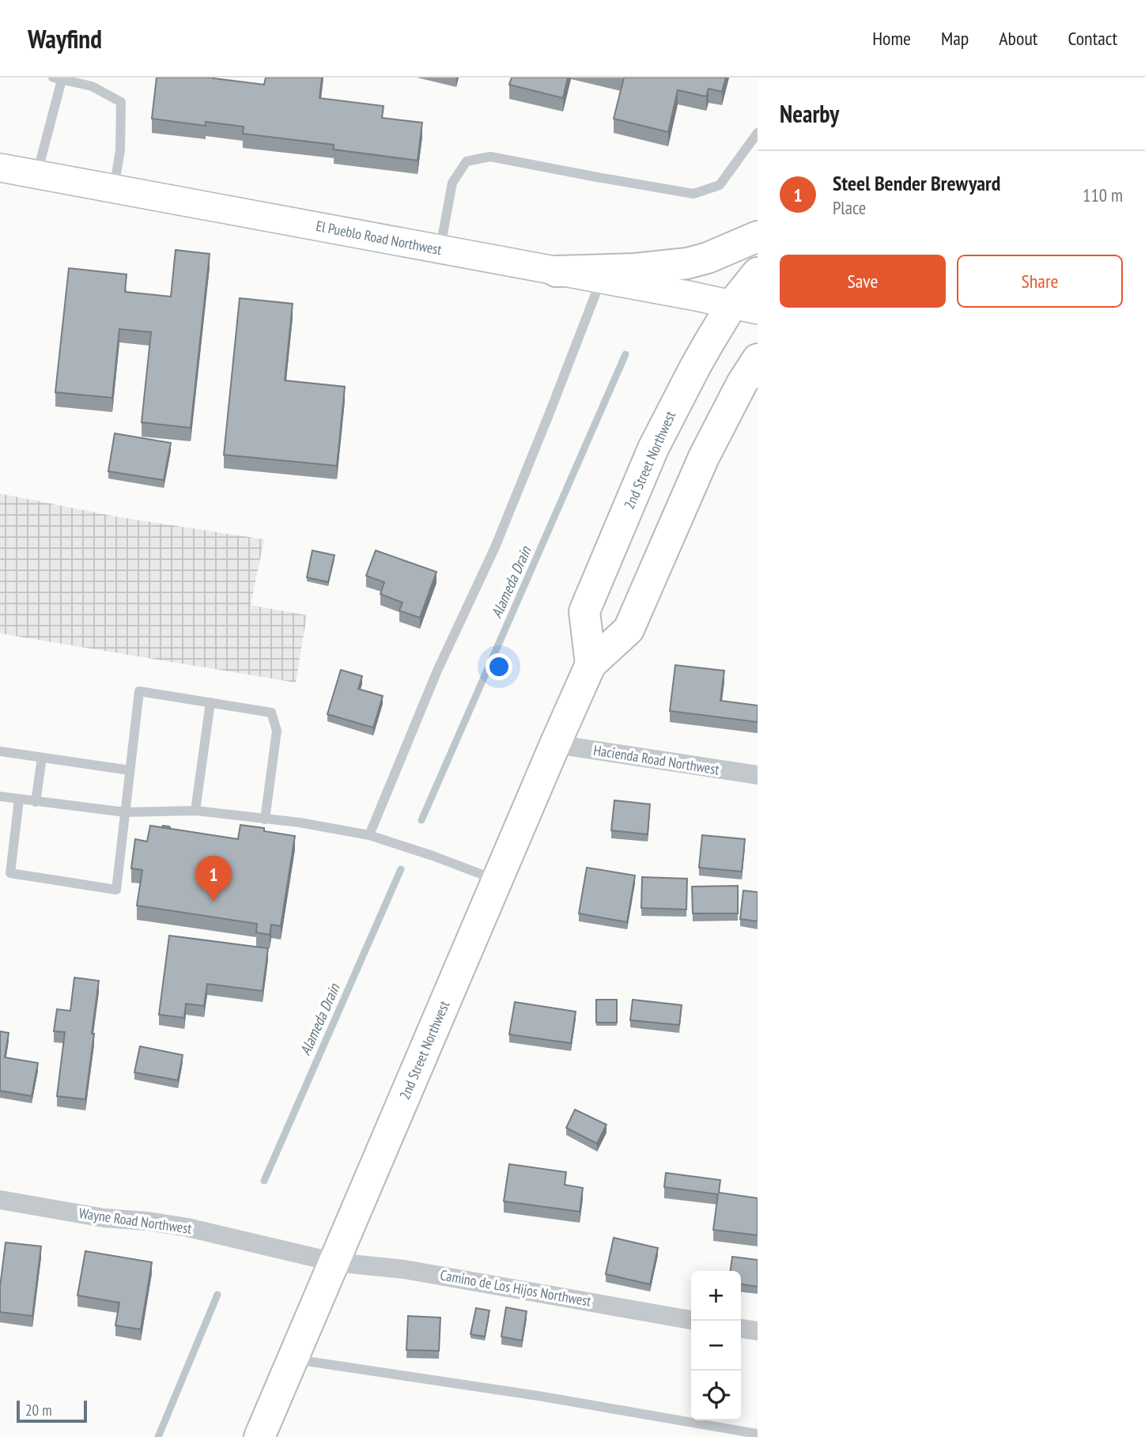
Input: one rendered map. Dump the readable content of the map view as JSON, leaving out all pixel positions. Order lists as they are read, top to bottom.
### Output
{
  "streets": {
    "main road": ["2nd Street Northwest"],
    "street": [
      "El Pueblo Road Northwest",
      "Hacienda Road Northwest",
      "Wayne Road Northwest",
      "Camino de Los Hijos Northwest"
    ]
  },
  "crossings": [
    ["El Pueblo Road Northwest", "2nd Street Northwest"],
    ["2nd Street Northwest", "Hacienda Road Northwest"],
    ["2nd Street Northwest", "Wayne Road Northwest"],
    ["2nd Street Northwest", "Camino de Los Hijos Northwest"],
    ["Wayne Road Northwest", "Camino de Los Hijos Northwest"]
  ],
  "water": ["Alameda Drain"],
  "scale_bar": "20 m",
  "page": {
    "header": "Wayfind",
    "nav": [
      "Home",
      "Map",
      "About",
      "Contact"
    ],
    "heading": "Nearby",
    "list": [
      {
        "mark": "1",
        "name": "Steel Bender Brewyard",
        "note": "Place",
        "value": "110 m"
      }
    ],
    "buttons": ["Save", "Share"],
    "pins": "1",
    "map_buttons": ["+", "−"],
    "scale": "20 m"
  }
}
